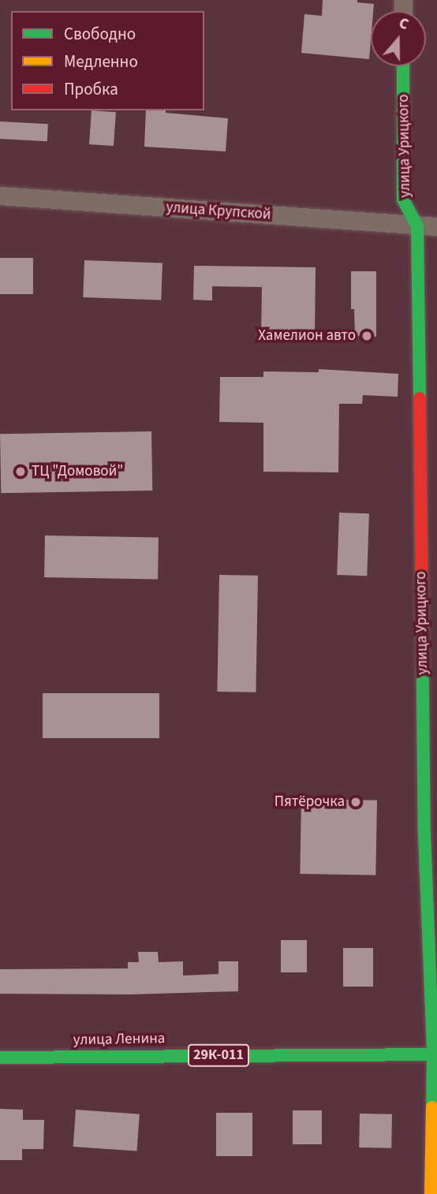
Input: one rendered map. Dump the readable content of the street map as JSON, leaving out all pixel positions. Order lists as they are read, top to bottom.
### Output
{
  "streets": {
    "street": [
      "улица Урицкого",
      "улица Крупской",
      "улица Ленина",
      "29К-011"
    ]
  },
  "crossings": [
    ["улица Урицкого", "улица Крупской"],
    ["улица Урицкого", "улица Ленина"]
  ],
  "places": ["Хамелион авто", "ТЦ \"Домовой\"", "Пятёрочка"],
  "legend": ["Свободно", "Медленно", "Пробка"],
  "north": "top"
}
